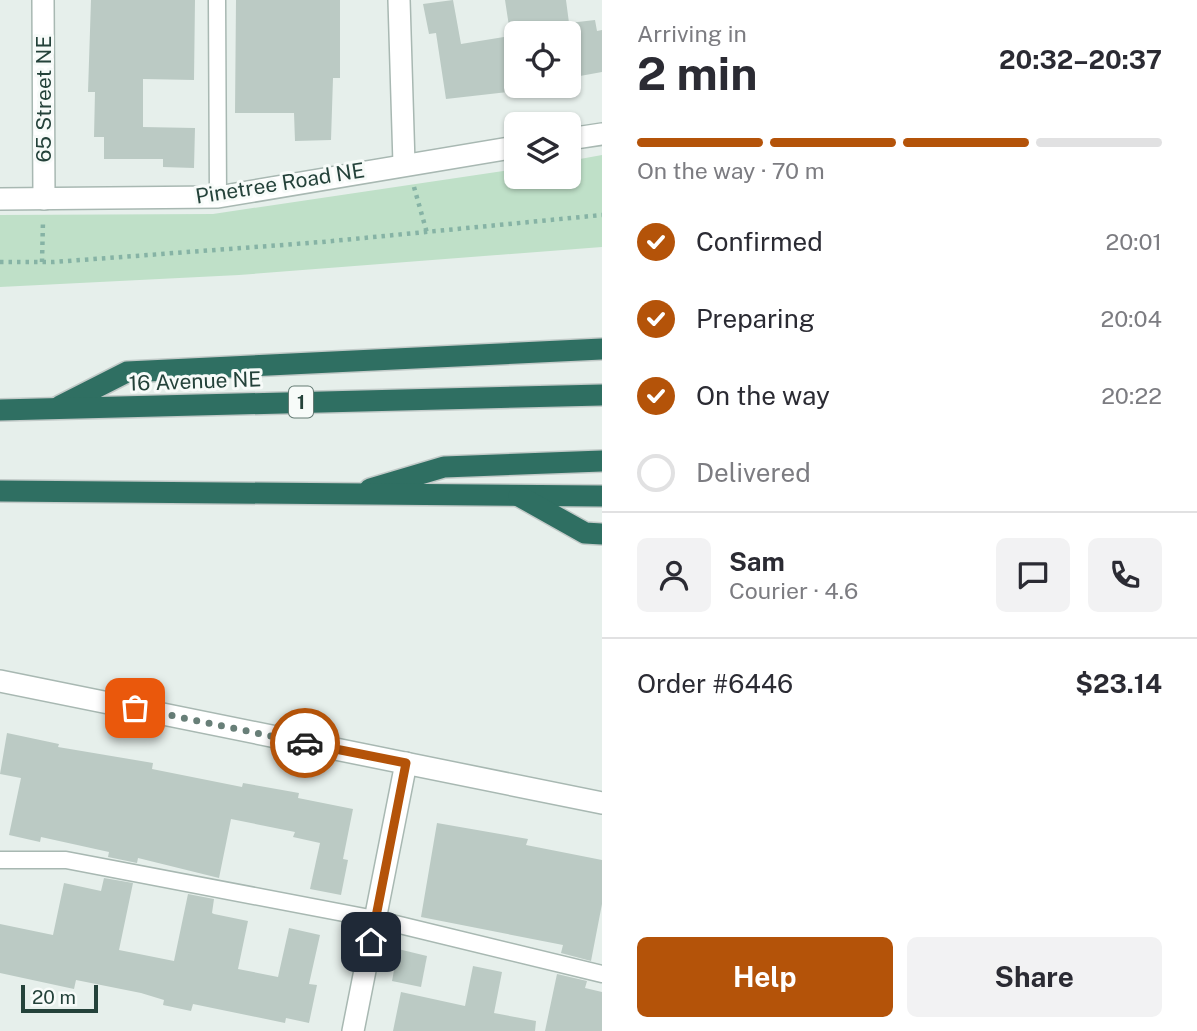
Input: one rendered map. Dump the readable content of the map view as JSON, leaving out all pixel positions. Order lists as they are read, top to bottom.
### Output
{
  "streets": {
    "highway": ["16 Avenue NE", "1"],
    "street": ["65 Street NE", "Pinetree Road NE"]
  },
  "crossings": [
    ["65 Street NE", "Pinetree Road NE"]
  ],
  "scale_bar": "20 m",
  "page": {
    "heading": ["2 min", "Arriving in", "20:32–20:37"],
    "panel": [
      "Sam",
      "Courier · 4.6",
      "Order #6446",
      "$23.14"
    ],
    "bar": "On the way · 70 m",
    "list": [
      ["Confirmed", "20:01"],
      ["Preparing", "20:04"],
      ["On the way", "20:22"],
      "Delivered"
    ],
    "buttons": ["Help", "Share"],
    "scale": "20 m"
  }
}
